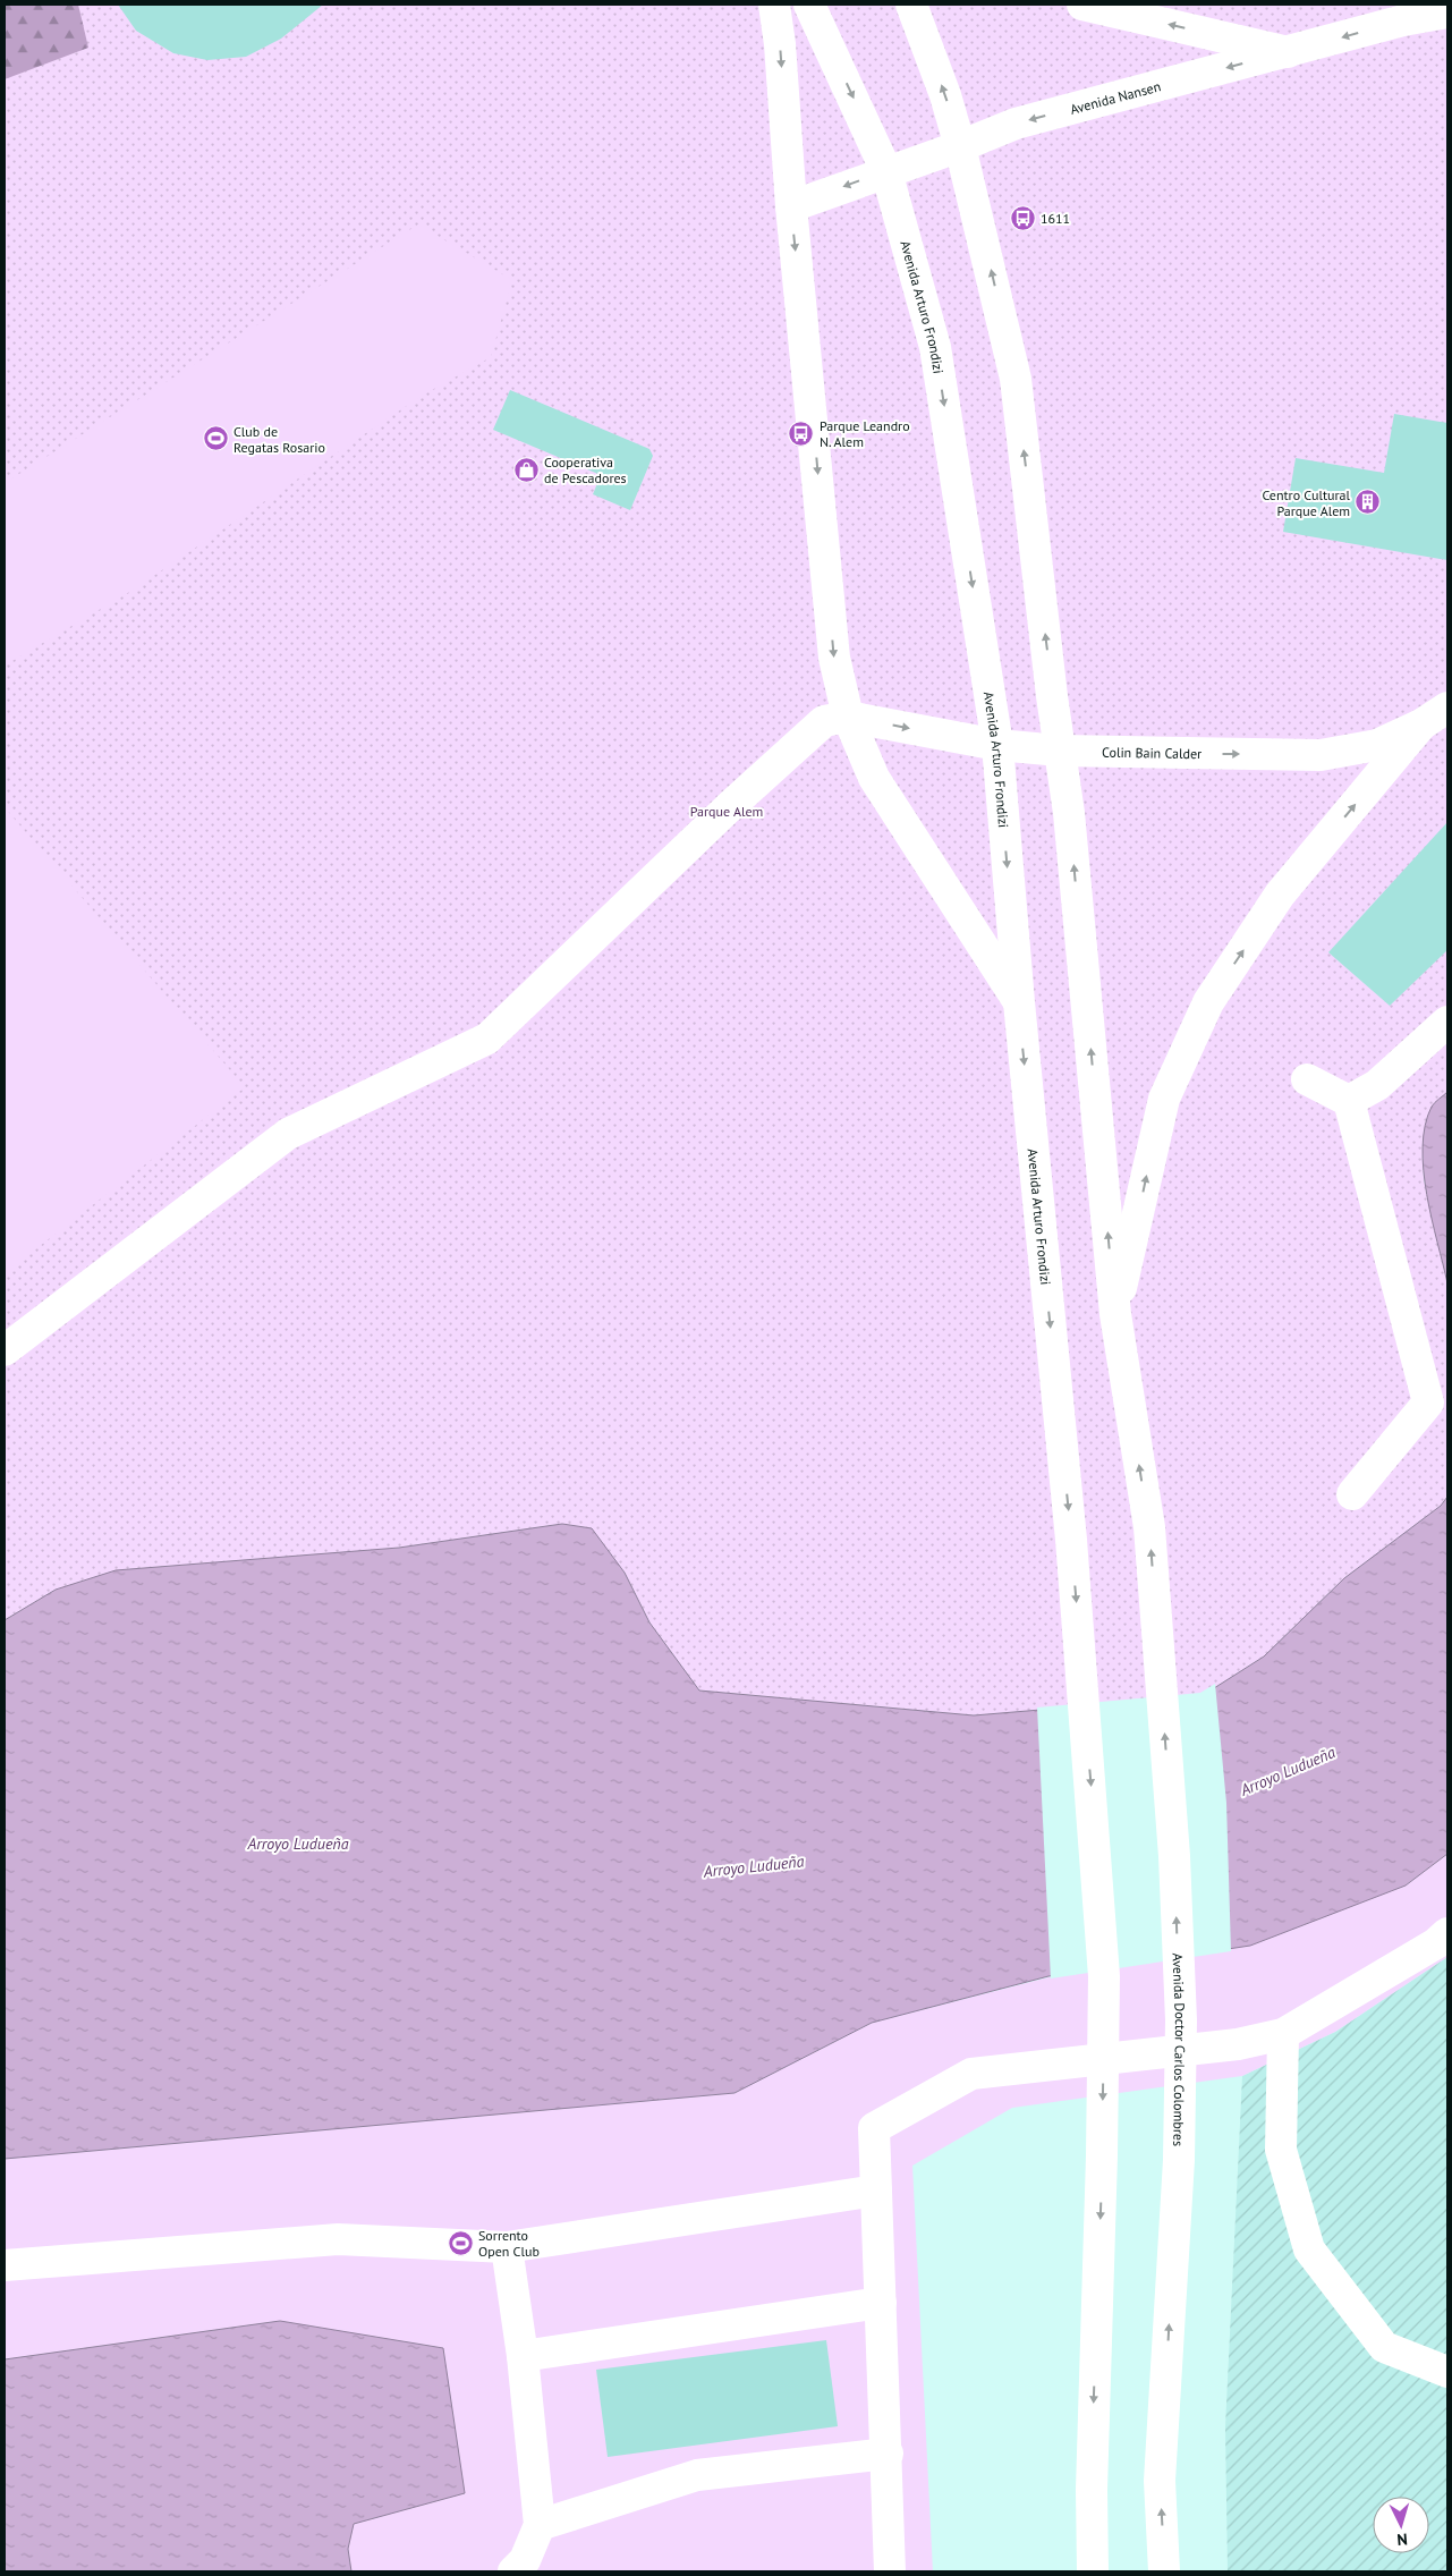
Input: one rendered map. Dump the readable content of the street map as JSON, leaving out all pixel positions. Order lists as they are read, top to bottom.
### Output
{
  "streets": {
    "main road": [
      "Avenida Nansen",
      "Avenida Arturo Frondizi",
      "Colin Bain Calder",
      "Avenida Doctor Carlos Colombres"
    ]
  },
  "crossings": [
    ["Avenida Nansen", "Avenida Arturo Frondizi"],
    ["Avenida Arturo Frondizi", "Colin Bain Calder"]
  ],
  "one_way": ["Avenida Nansen", "Colin Bain Calder", "Avenida Doctor Carlos Colombres"],
  "water": ["Arroyo Ludueña"],
  "parks": ["Parque Alem"],
  "places": {
    "bus stop": ["1611", "Parque Leandro N. Alem"],
    "sports": ["Club de Regatas Rosario", "Sorrento Open Club"],
    "shop": ["Cooperativa de Pescadores"],
    "building": ["Centro Cultural Parque Alem"]
  },
  "north": "bottom"
}
